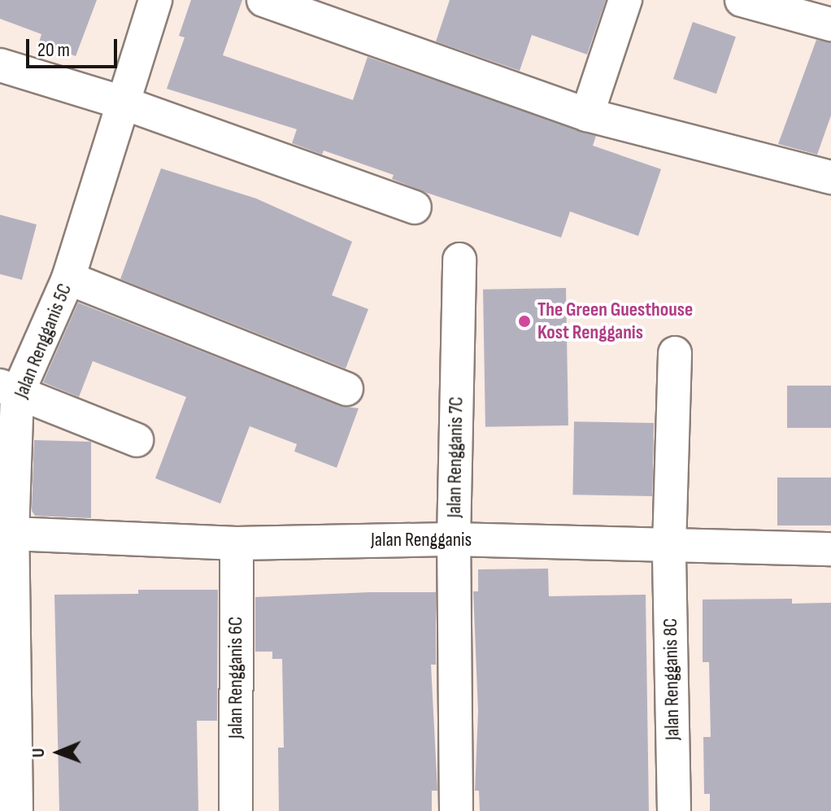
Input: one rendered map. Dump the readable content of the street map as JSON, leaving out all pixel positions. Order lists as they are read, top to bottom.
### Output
{
  "streets": {
    "street": [
      "Jalan Rengganis 5C",
      "Jalan Rengganis 7C",
      "Jalan Rengganis",
      "Jalan Rengganis 6C",
      "Jalan Rengganis 8C"
    ]
  },
  "crossings": [
    ["Jalan Rengganis 5C", "Jalan Rengganis"],
    ["Jalan Rengganis 7C", "Jalan Rengganis"],
    ["Jalan Rengganis", "Jalan Rengganis 6C"],
    ["Jalan Rengganis", "Jalan Rengganis 8C"]
  ],
  "places": ["The Green Guesthouse Kost Rengganis"],
  "scale_bar": "20 m",
  "north": "left"
}
